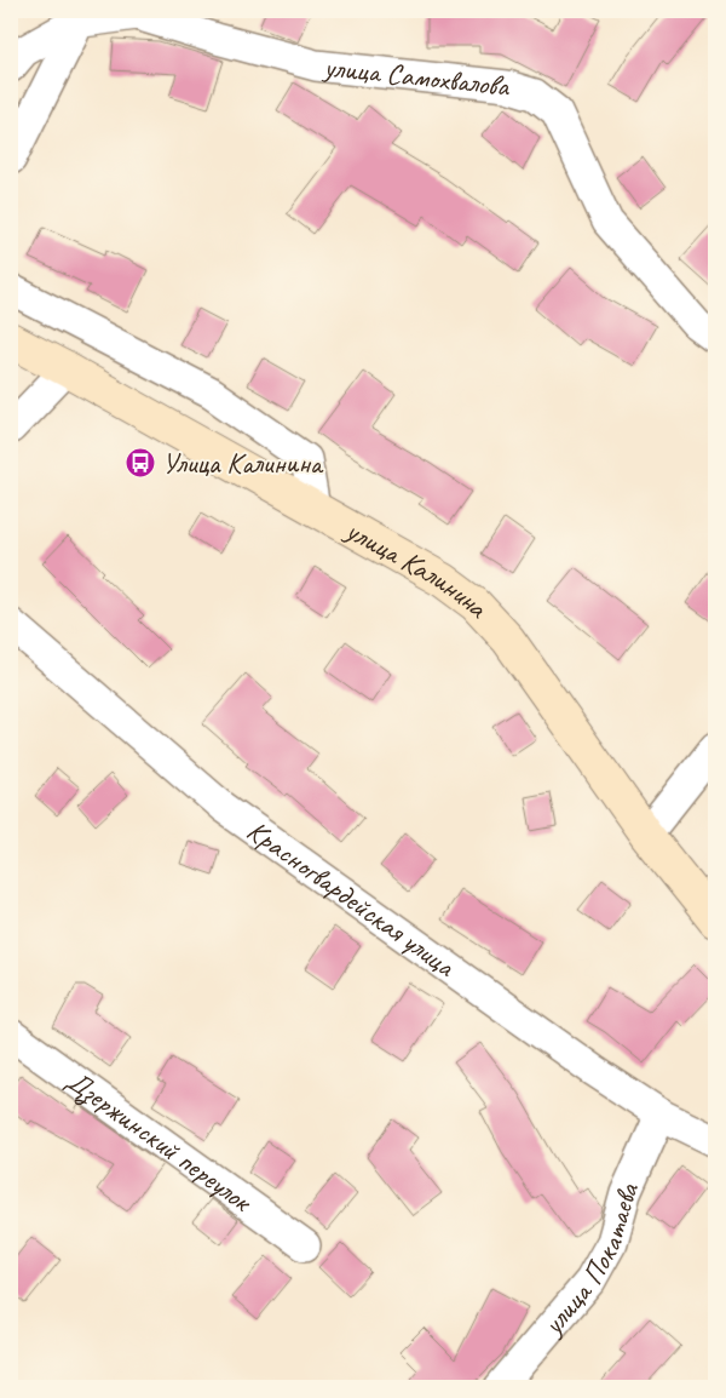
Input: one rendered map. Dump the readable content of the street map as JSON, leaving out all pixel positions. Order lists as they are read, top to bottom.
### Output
{
  "streets": {
    "main road": ["улица Калинина"],
    "street": [
      "улица Самохвалова",
      "Красногвардейская улица",
      "Дзержинский переулок",
      "улица Покатаева"
    ]
  },
  "crossings": [
    ["Красногвардейская улица", "улица Покатаева"]
  ],
  "places": {
    "bus stop": ["Улица Калинина"]
  }
}
